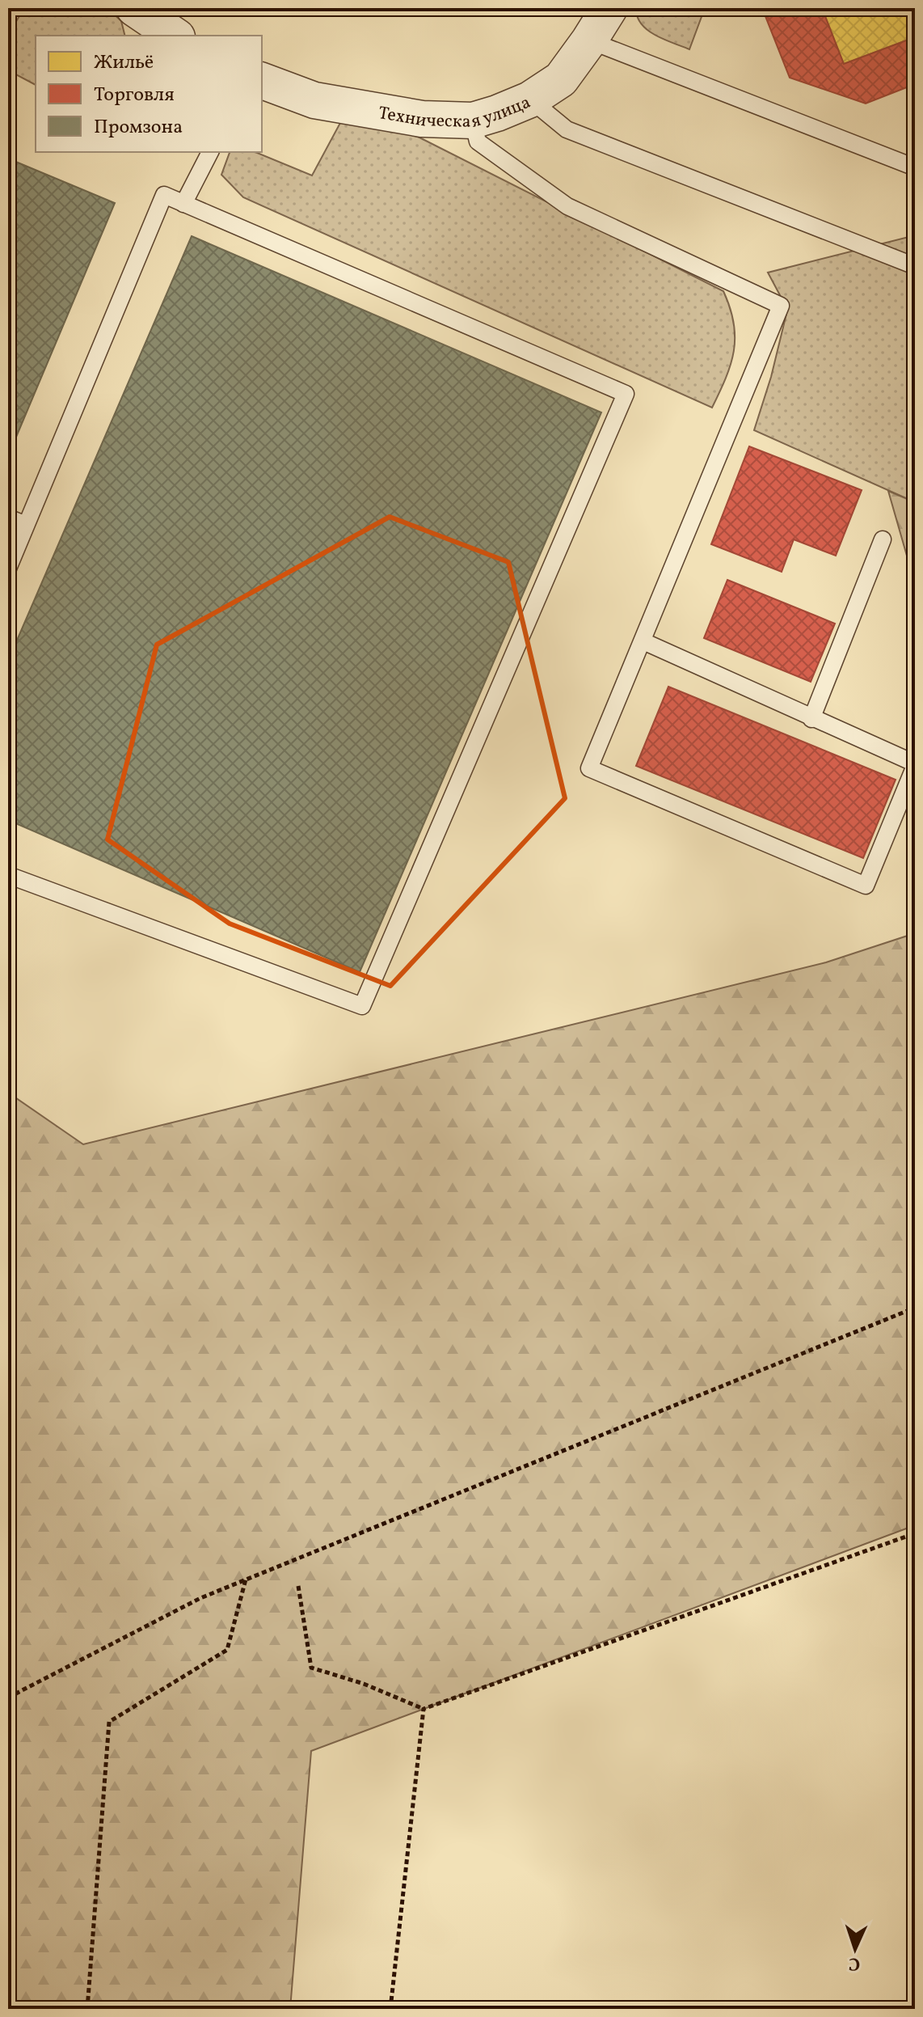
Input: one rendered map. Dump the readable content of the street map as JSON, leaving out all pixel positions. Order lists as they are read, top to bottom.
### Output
{
  "streets": {
    "street": ["Техническая улица"]
  },
  "legend": ["Жильё", "Торговля", "Промзона"],
  "north": "bottom"
}
